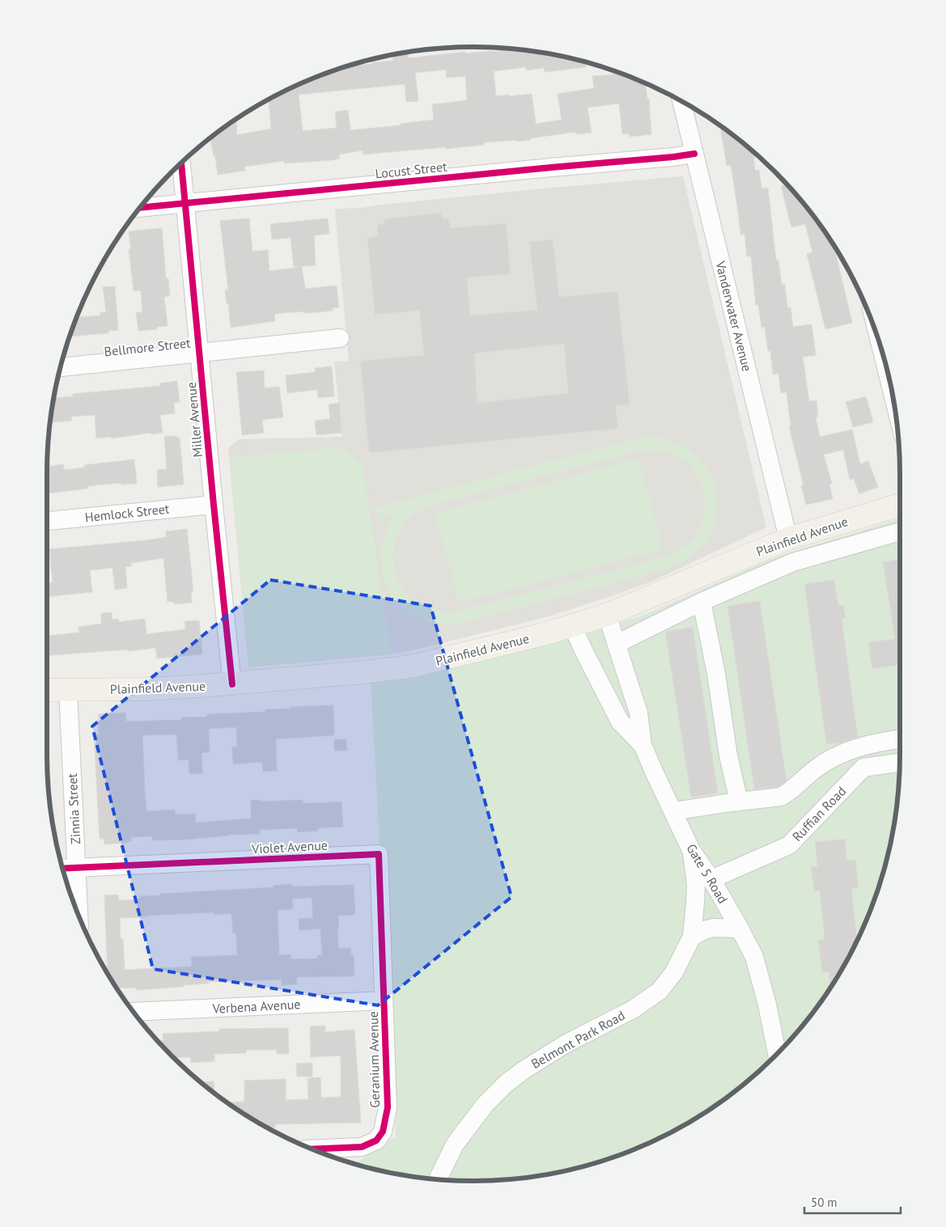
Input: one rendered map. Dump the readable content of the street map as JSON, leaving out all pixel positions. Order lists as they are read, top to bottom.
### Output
{
  "streets": {
    "main road": ["Plainfield Avenue"],
    "street": [
      "Locust Street",
      "Vanderwater Avenue",
      "Bellmore Street",
      "Miller Avenue",
      "Hemlock Street",
      "Zinnia Street",
      "Ruffian Road",
      "Violet Avenue",
      "Gate 5 Road",
      "Verbena Avenue",
      "Belmont Park Road",
      "Geranium Avenue"
    ]
  },
  "crossings": [
    ["Locust Street", "Vanderwater Avenue"],
    ["Locust Street", "Miller Avenue"],
    ["Vanderwater Avenue", "Plainfield Avenue"],
    ["Bellmore Street", "Miller Avenue"],
    ["Miller Avenue", "Hemlock Street"],
    ["Miller Avenue", "Plainfield Avenue"],
    ["Plainfield Avenue", "Zinnia Street"],
    ["Plainfield Avenue", "Gate 5 Road"],
    ["Zinnia Street", "Violet Avenue"],
    ["Ruffian Road", "Gate 5 Road"],
    ["Violet Avenue", "Verbena Avenue"],
    ["Violet Avenue", "Geranium Avenue"],
    ["Verbena Avenue", "Geranium Avenue"]
  ],
  "scale_bar": "50 m"
}
